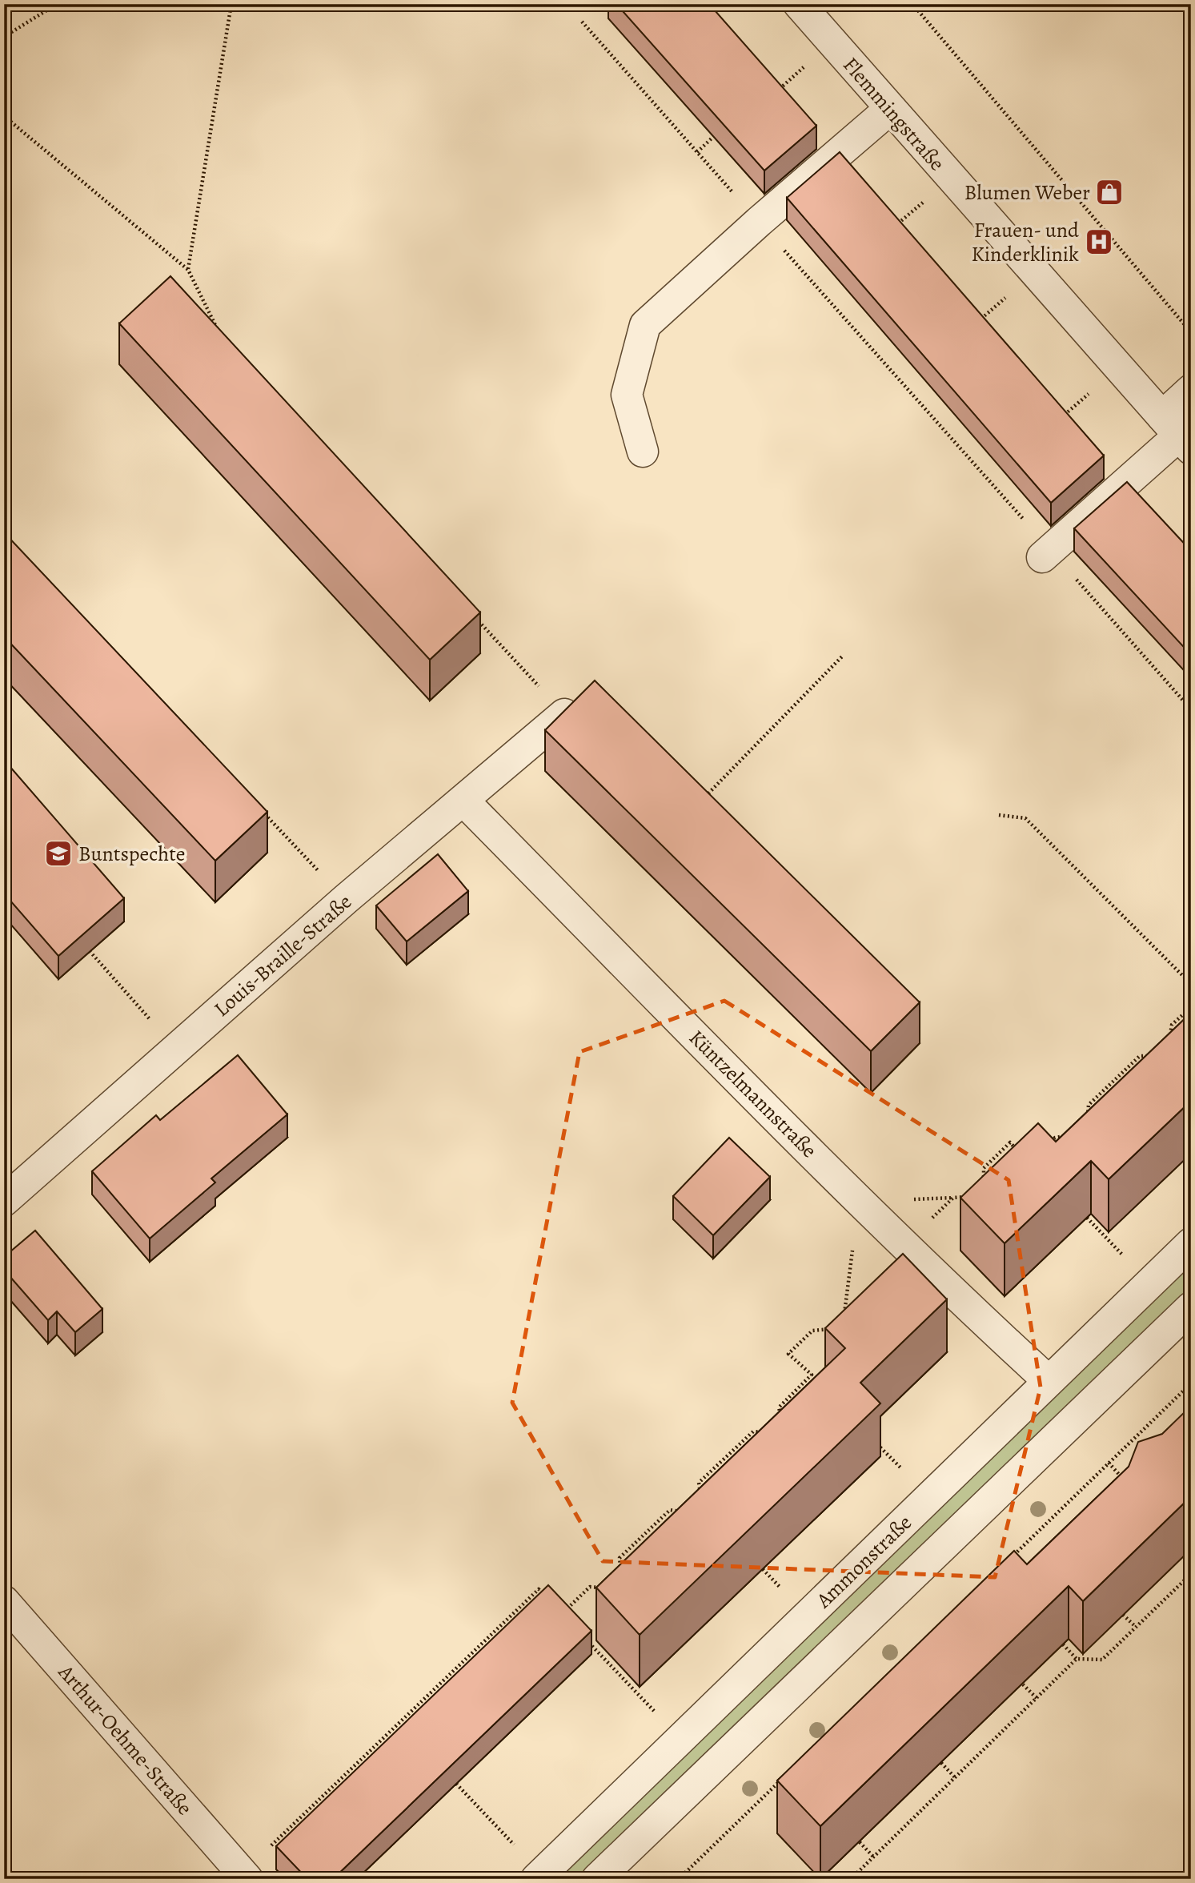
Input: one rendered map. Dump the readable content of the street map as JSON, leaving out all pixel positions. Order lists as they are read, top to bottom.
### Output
{
  "streets": {
    "street": [
      "Flemmingstraße",
      "Louis-Braille-Straße",
      "Küntzelmannstraße",
      "Ammonstraße",
      "Arthur-Oehme-Straße"
    ]
  },
  "crossings": [
    ["Louis-Braille-Straße", "Küntzelmannstraße"],
    ["Küntzelmannstraße", "Ammonstraße"]
  ],
  "places": {
    "shop": ["Blumen Weber"],
    "hospital": ["Frauen- und Kinderklinik"],
    "school or university": ["Buntspechte"]
  }
}
